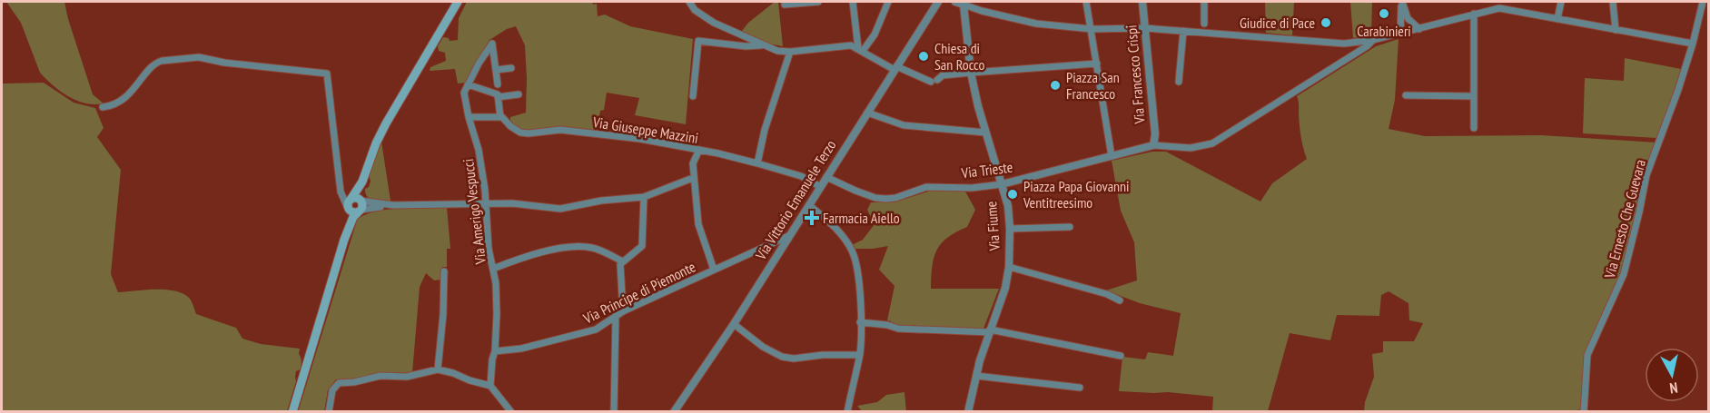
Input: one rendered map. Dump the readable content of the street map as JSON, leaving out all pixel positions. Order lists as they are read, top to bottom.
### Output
{
  "streets": {
    "street": [
      "Via Francesco Crispi",
      "Via Giuseppe Mazzini",
      "Via Trieste",
      "Via Vittorio Emanuele Terzo",
      "Via Amerigo Vespucci",
      "Via Ernesto Che Guevara",
      "Via Fiume",
      "Via Principe di Piemonte"
    ]
  },
  "crossings": [
    ["Via Francesco Crispi", "Via Trieste"],
    ["Via Giuseppe Mazzini", "Via Vittorio Emanuele Terzo"],
    ["Via Trieste", "Via Vittorio Emanuele Terzo"],
    ["Via Trieste", "Via Fiume"],
    ["Via Vittorio Emanuele Terzo", "Via Principe di Piemonte"],
    ["Via Amerigo Vespucci", "Via Principe di Piemonte"]
  ],
  "places": {
    "other": [
      "Carabinieri",
      "Giudice di Pace",
      "Chiesa di San Rocco",
      "Piazza San Francesco",
      "Piazza Papa Giovanni Ventitreesimo"
    ],
    "health": ["Farmacia Aiello"]
  },
  "north": "bottom"
}
